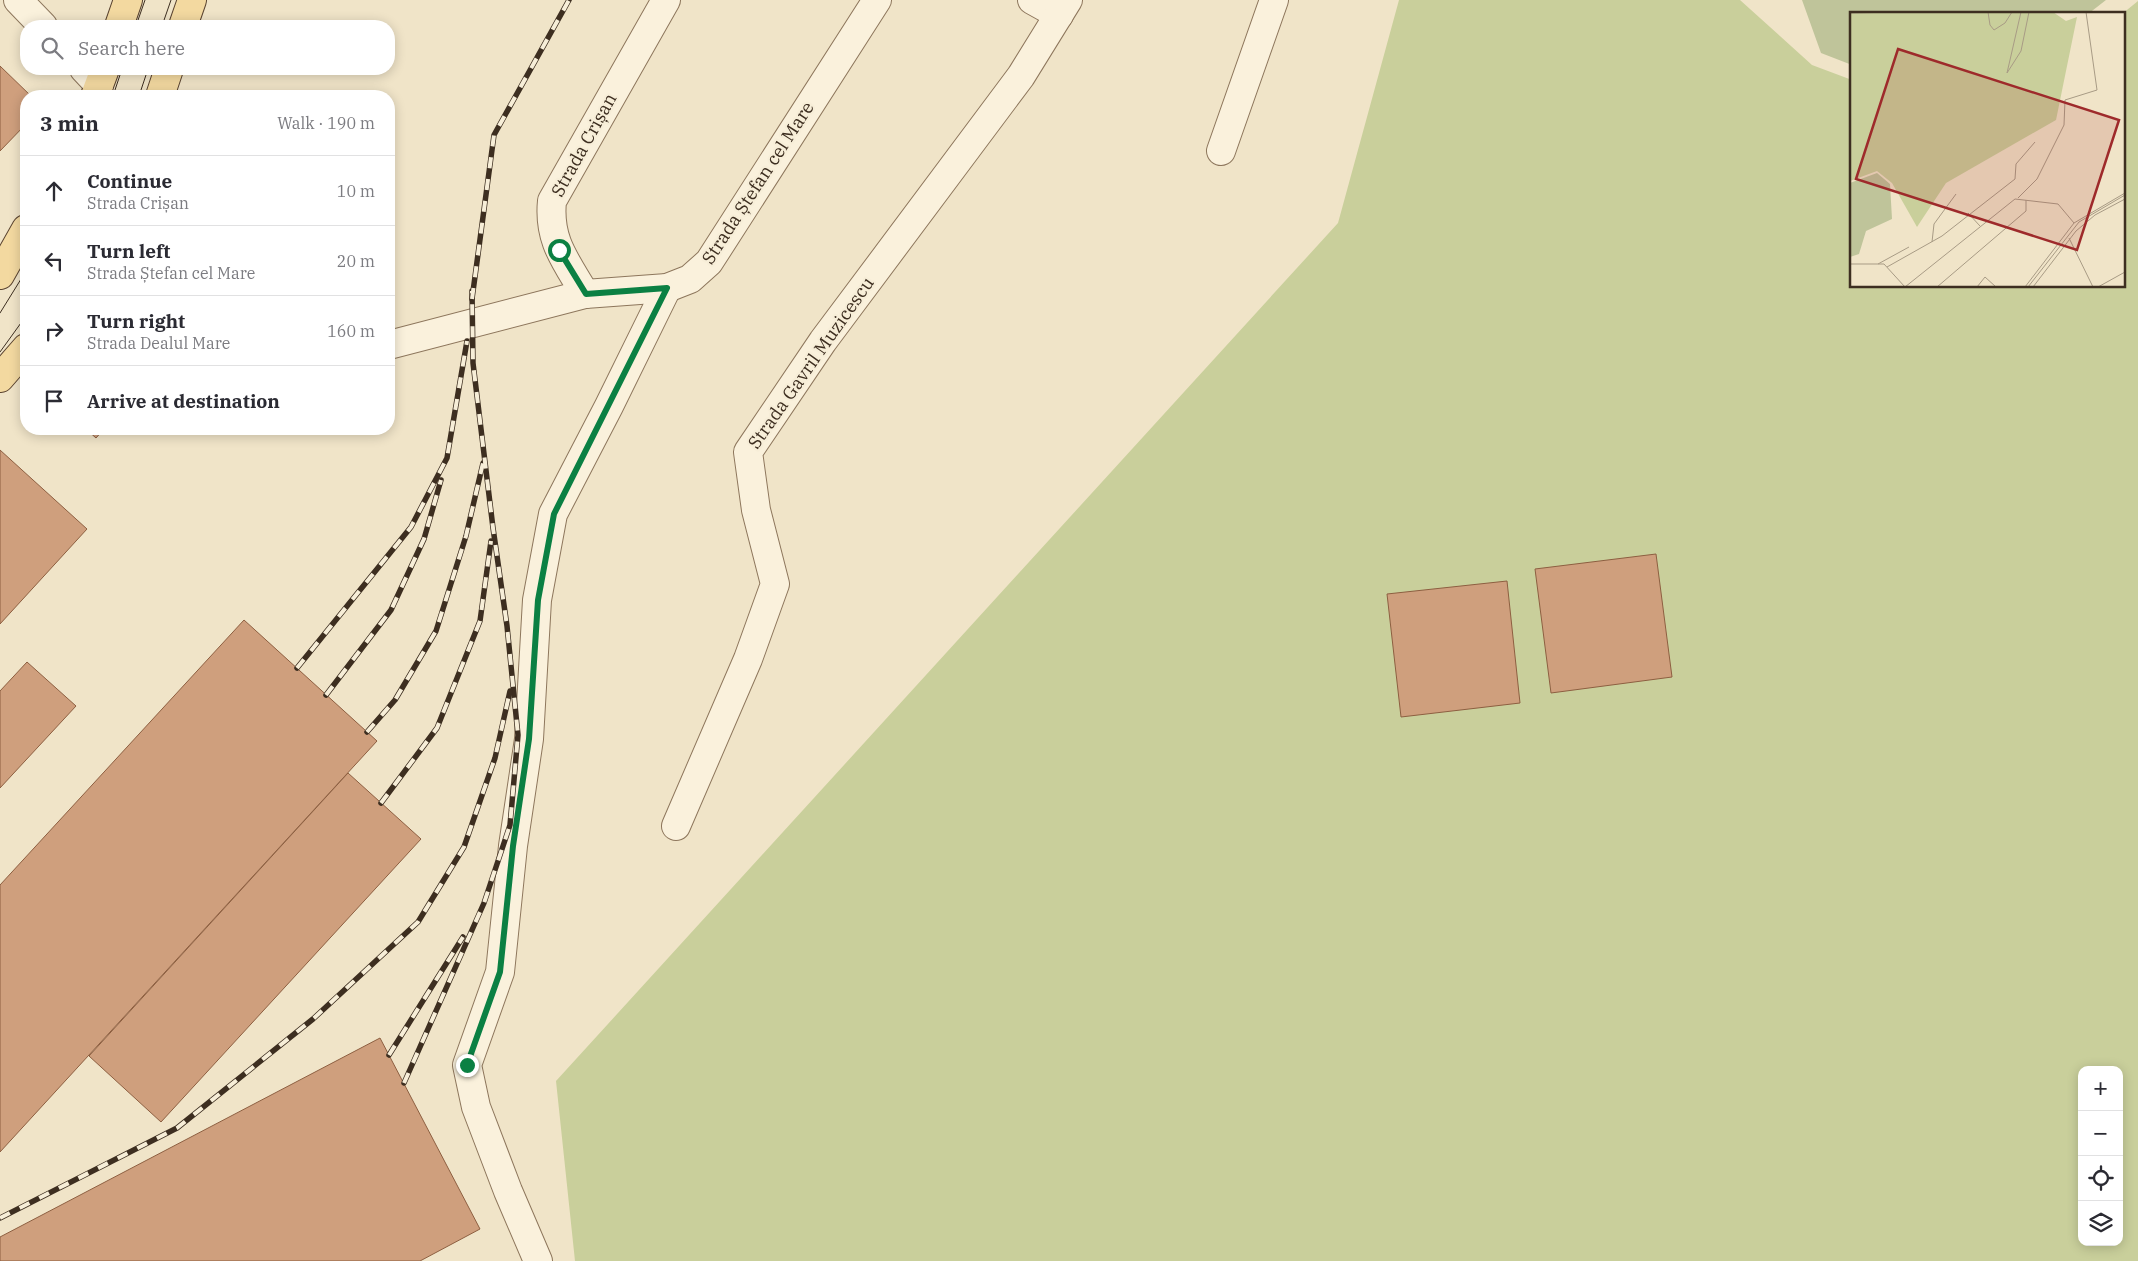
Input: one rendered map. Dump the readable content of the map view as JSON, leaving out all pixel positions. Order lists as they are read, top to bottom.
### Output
{
  "streets": {
    "street": ["Strada Crișan", "Strada Ștefan cel Mare", "Strada Gavril Muzicescu"]
  },
  "crossings": [
    ["Strada Crișan", "Strada Ștefan cel Mare"]
  ],
  "page": {
    "search": "Search here",
    "heading": ["3 min", "Walk · 190 m"],
    "list": [
      ["Continue", "Strada Crișan", "10 m"],
      ["Turn left", "Strada Ștefan cel Mare", "20 m"],
      ["Turn right", "Strada Dealul Mare", "160 m"],
      "Arrive at destination"
    ],
    "map_buttons": ["+", "−"]
  }
}
